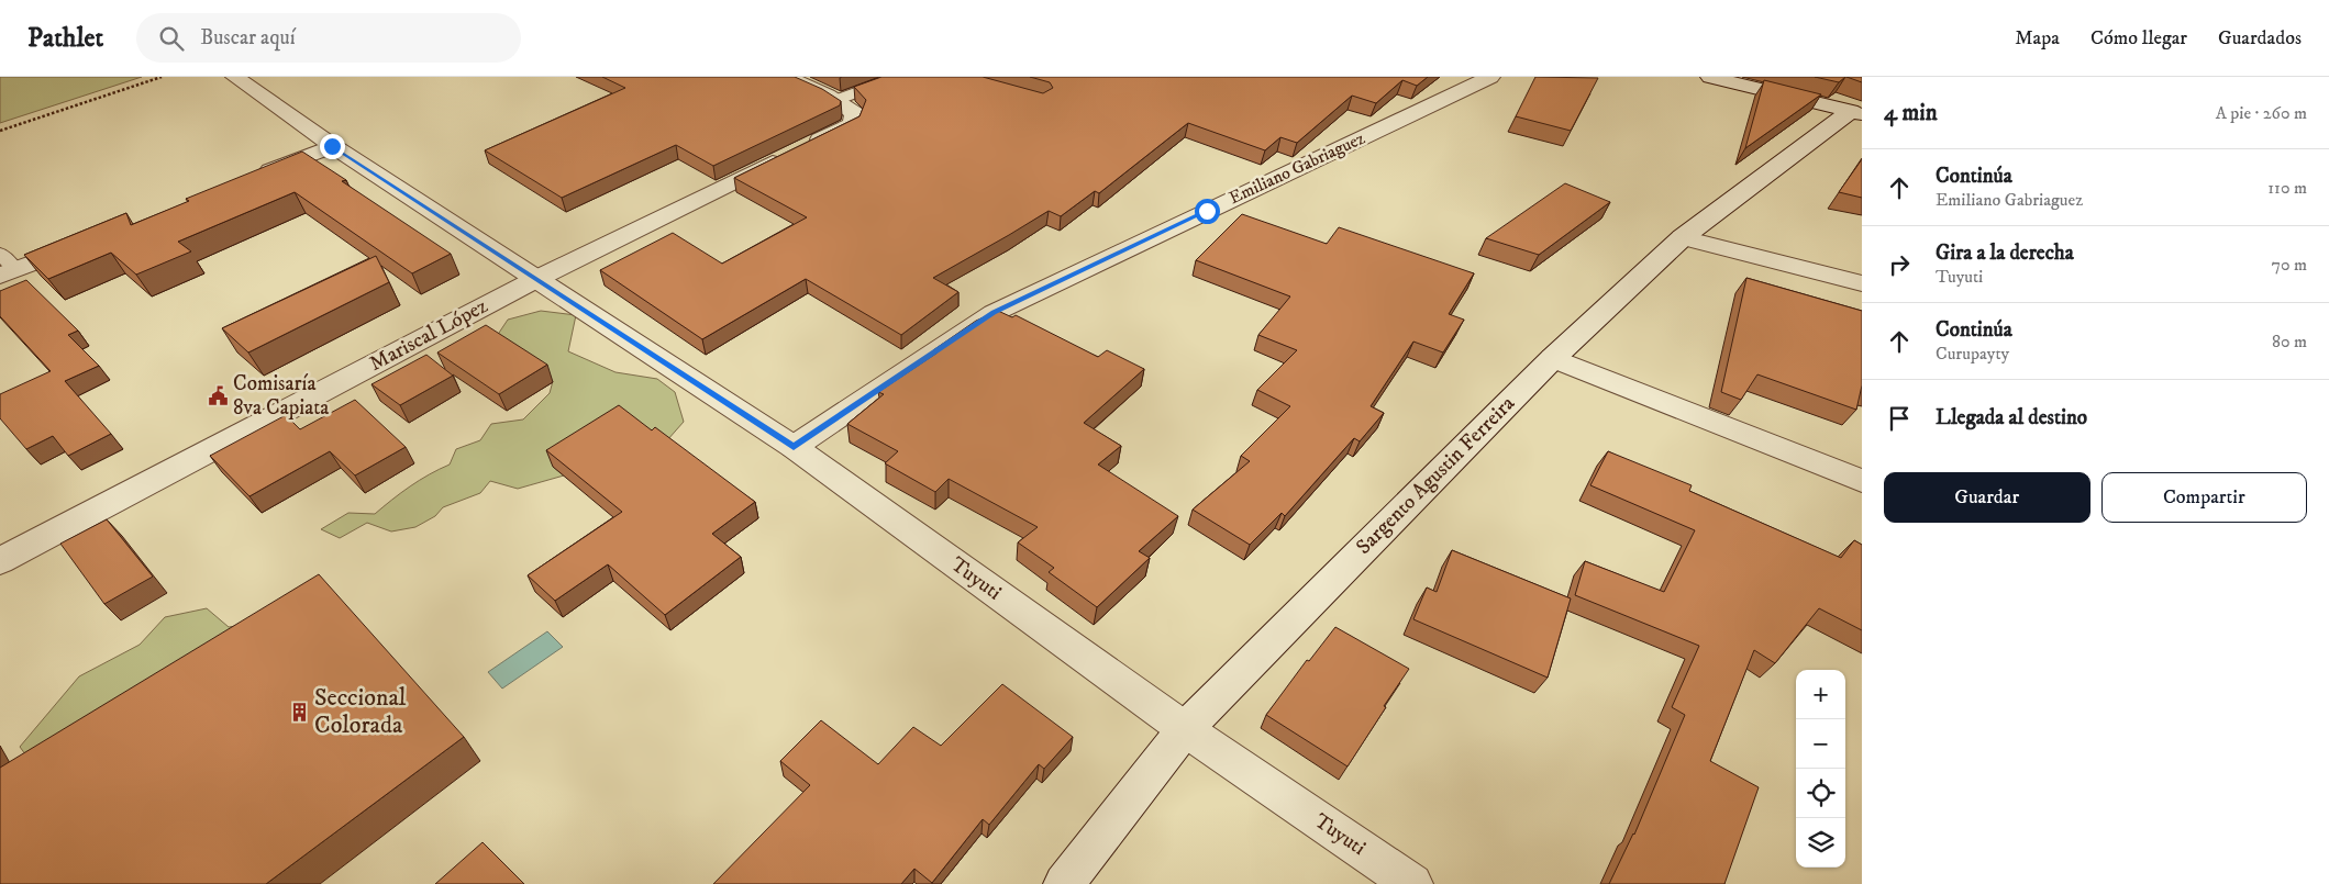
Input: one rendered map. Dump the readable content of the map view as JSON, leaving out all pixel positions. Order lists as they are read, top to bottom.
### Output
{
  "streets": {
    "street": [
      "Emiliano Gabriaguez",
      "Mariscal López",
      "Sargento Agustin Ferreira",
      "Tuyuti"
    ]
  },
  "crossings": [
    ["Emiliano Gabriaguez", "Tuyuti"],
    ["Mariscal López", "Tuyuti"],
    ["Sargento Agustin Ferreira", "Tuyuti"]
  ],
  "places": {
    "public building": ["Comisaría 8va Capiata"],
    "building": ["Seccional Colorada"]
  },
  "page": {
    "header": "Pathlet",
    "search": "Buscar aquí",
    "nav": ["Mapa", "Cómo llegar", "Guardados"],
    "heading": ["4 min", "A pie · 260 m"],
    "list": [
      ["Continúa", "Emiliano Gabriaguez", "110 m"],
      ["Gira a la derecha", "Tuyuti", "70 m"],
      ["Continúa", "Curupayty", "80 m"],
      "Llegada al destino"
    ],
    "buttons": ["Guardar", "Compartir"],
    "map_buttons": ["+", "−"]
  }
}
